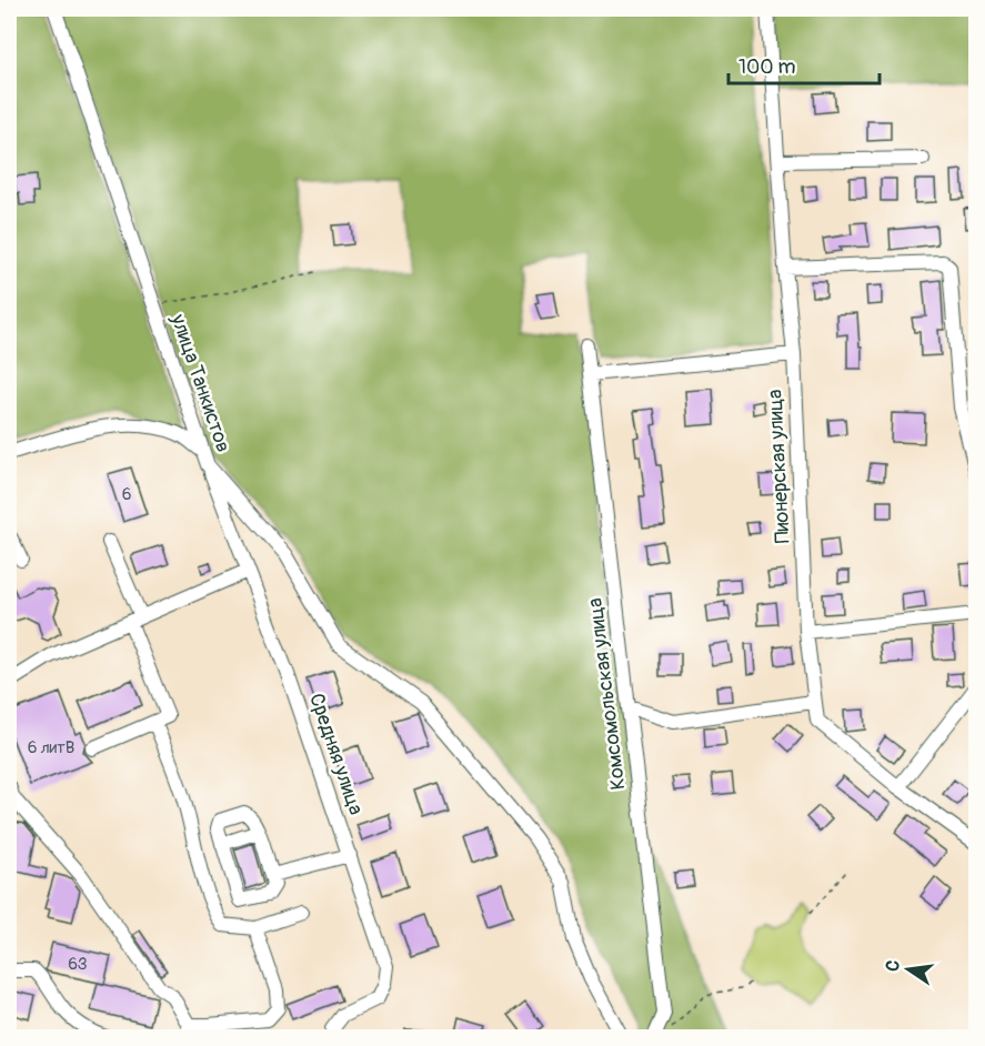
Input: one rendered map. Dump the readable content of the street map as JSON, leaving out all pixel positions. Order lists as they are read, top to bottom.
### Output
{
  "streets": {
    "street": [
      "улица Танкистов",
      "Пионерская улица",
      "Комсомольская улица",
      "Средняя улица"
    ]
  },
  "crossings": [
    ["улица Танкистов", "Средняя улица"]
  ],
  "house_numbers": ["6", "6 литВ", "6З"],
  "scale_bar": "100 m",
  "north": "left"
}
